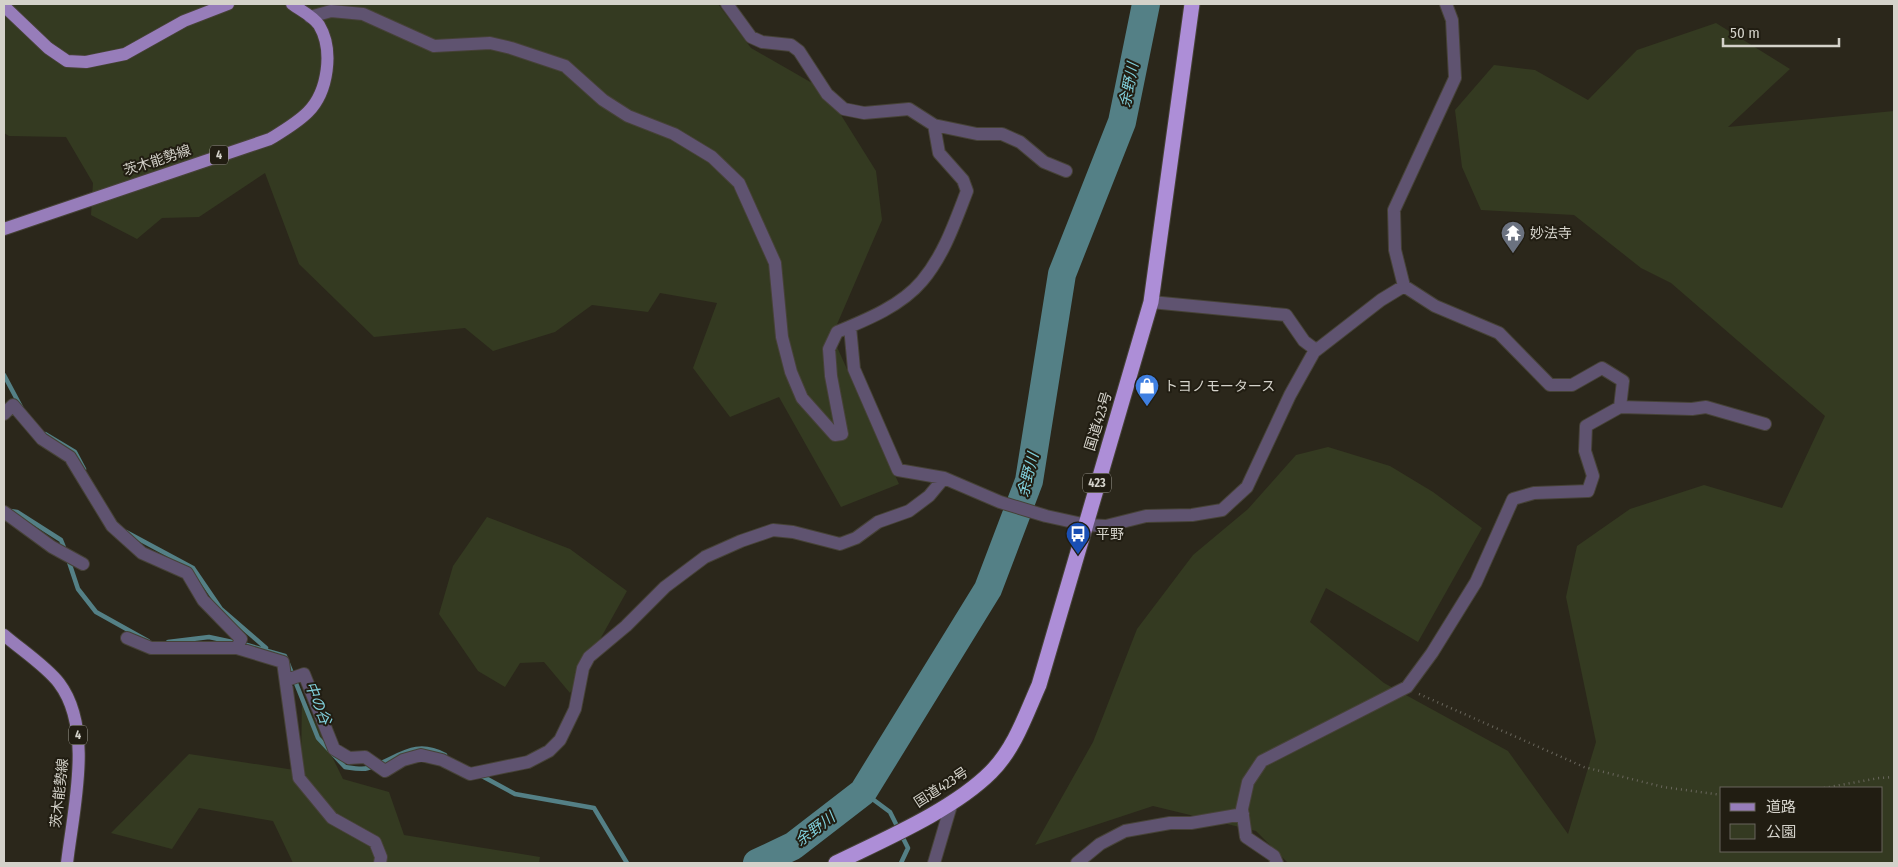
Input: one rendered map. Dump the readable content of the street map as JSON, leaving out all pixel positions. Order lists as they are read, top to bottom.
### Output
{
  "streets": {
    "highway": ["国道423号", "423"],
    "main road": ["4", "茨木能勢線"]
  },
  "water": ["余野川", "中の谷"],
  "places": {
    "temple": ["妙法寺"],
    "shop": ["トヨノモータース"],
    "bus stop": ["平野"]
  },
  "legend": ["道路", "公園"],
  "scale_bar": "50 m"
}
